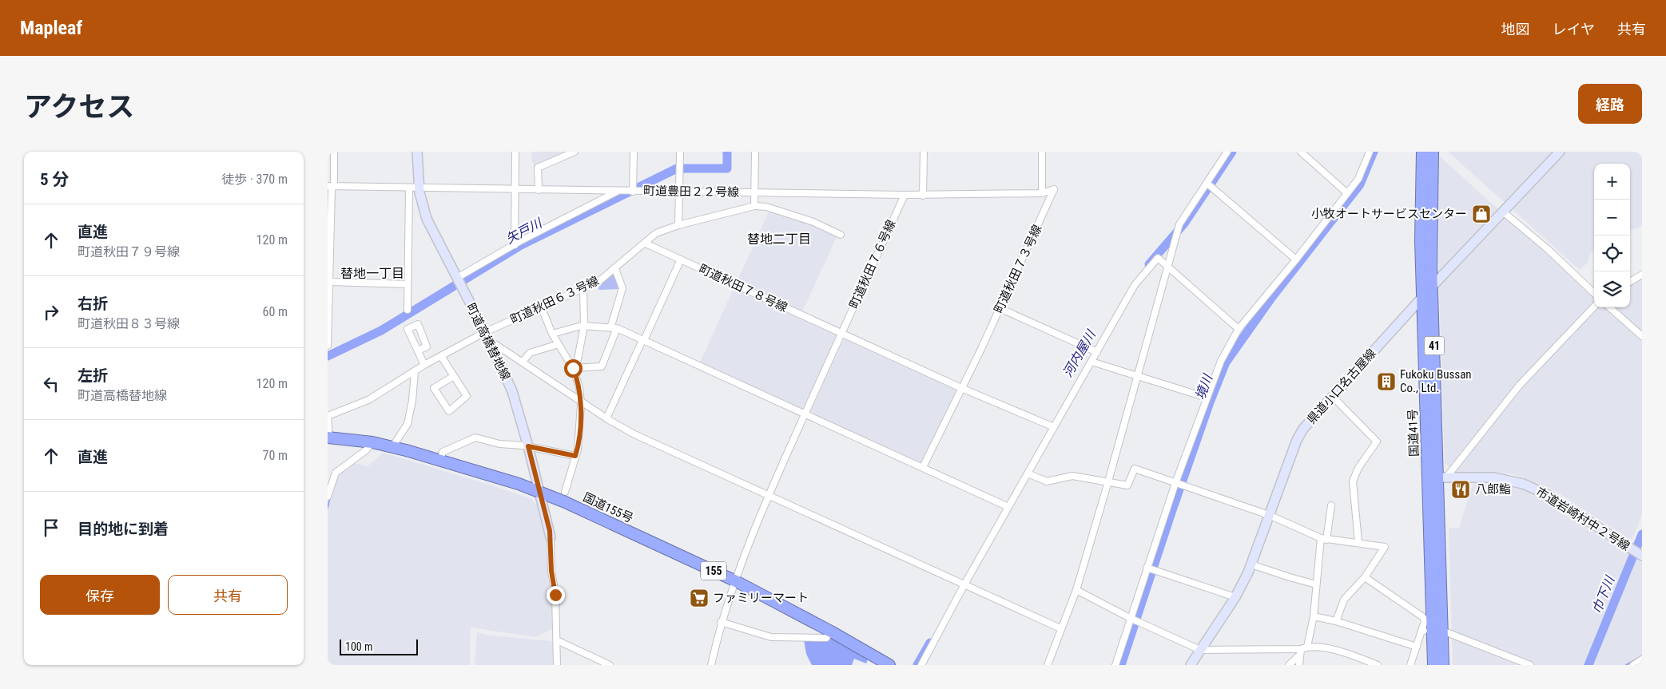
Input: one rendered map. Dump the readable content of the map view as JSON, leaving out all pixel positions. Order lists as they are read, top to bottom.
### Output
{
  "streets": {
    "highway": [
      "41",
      "国道41号",
      "国道155号",
      "155"
    ],
    "main road": ["町道高橋替地線", "県道小口名古屋線", "市道岩崎村中２号線"],
    "street": [
      "町道豊田２２号線",
      "町道秋田７６号線",
      "町道秋田７３号線",
      "町道秋田７８号線",
      "町道秋田６３号線"
    ]
  },
  "crossings": [
    ["町道豊田２２号線", "町道秋田７６号線"],
    ["町道豊田２２号線", "町道秋田７３号線"],
    ["町道豊田２２号線", "町道高橋替地線"],
    ["町道秋田７６号線", "町道秋田７８号線"],
    ["町道秋田７６号線", "国道155号"],
    ["町道秋田７３号線", "町道秋田７８号線"],
    ["町道秋田７８号線", "町道秋田６３号線"],
    ["町道秋田６３号線", "町道高橋替地線"],
    ["町道秋田６３号線", "国道155号"],
    ["町道高橋替地線", "国道155号"],
    ["県道小口名古屋線", "国道41号"],
    ["国道41号", "市道岩崎村中２号線"]
  ],
  "districts": ["替地二丁目", "替地一丁目"],
  "water": [
    "矢戸川",
    "河内屋川",
    "境川",
    "巾下川"
  ],
  "places": {
    "shop": ["小牧オートサービスセンター"],
    "building": ["Fukoku Bussan Co., Ltd."],
    "restaurant": ["八郎鮨"],
    "supermarket": ["ファミリーマート"]
  },
  "scale_bar": "100 m",
  "page": {
    "header": "Mapleaf",
    "nav": ["地図", "レイヤ", "共有"],
    "title": "アクセス",
    "buttons": [
      "経路",
      ["保存", "共有"]
    ],
    "heading": ["5 分", "徒歩 · 370 m"],
    "map_buttons": ["+", "−"],
    "list": [
      ["直進", "町道秋田７９号線", "120 m"],
      ["右折", "町道秋田８３号線", "60 m"],
      ["左折", "町道高橋替地線", "120 m"],
      ["直進", "70 m"],
      "目的地に到着"
    ],
    "scale": "100 m"
  }
}
